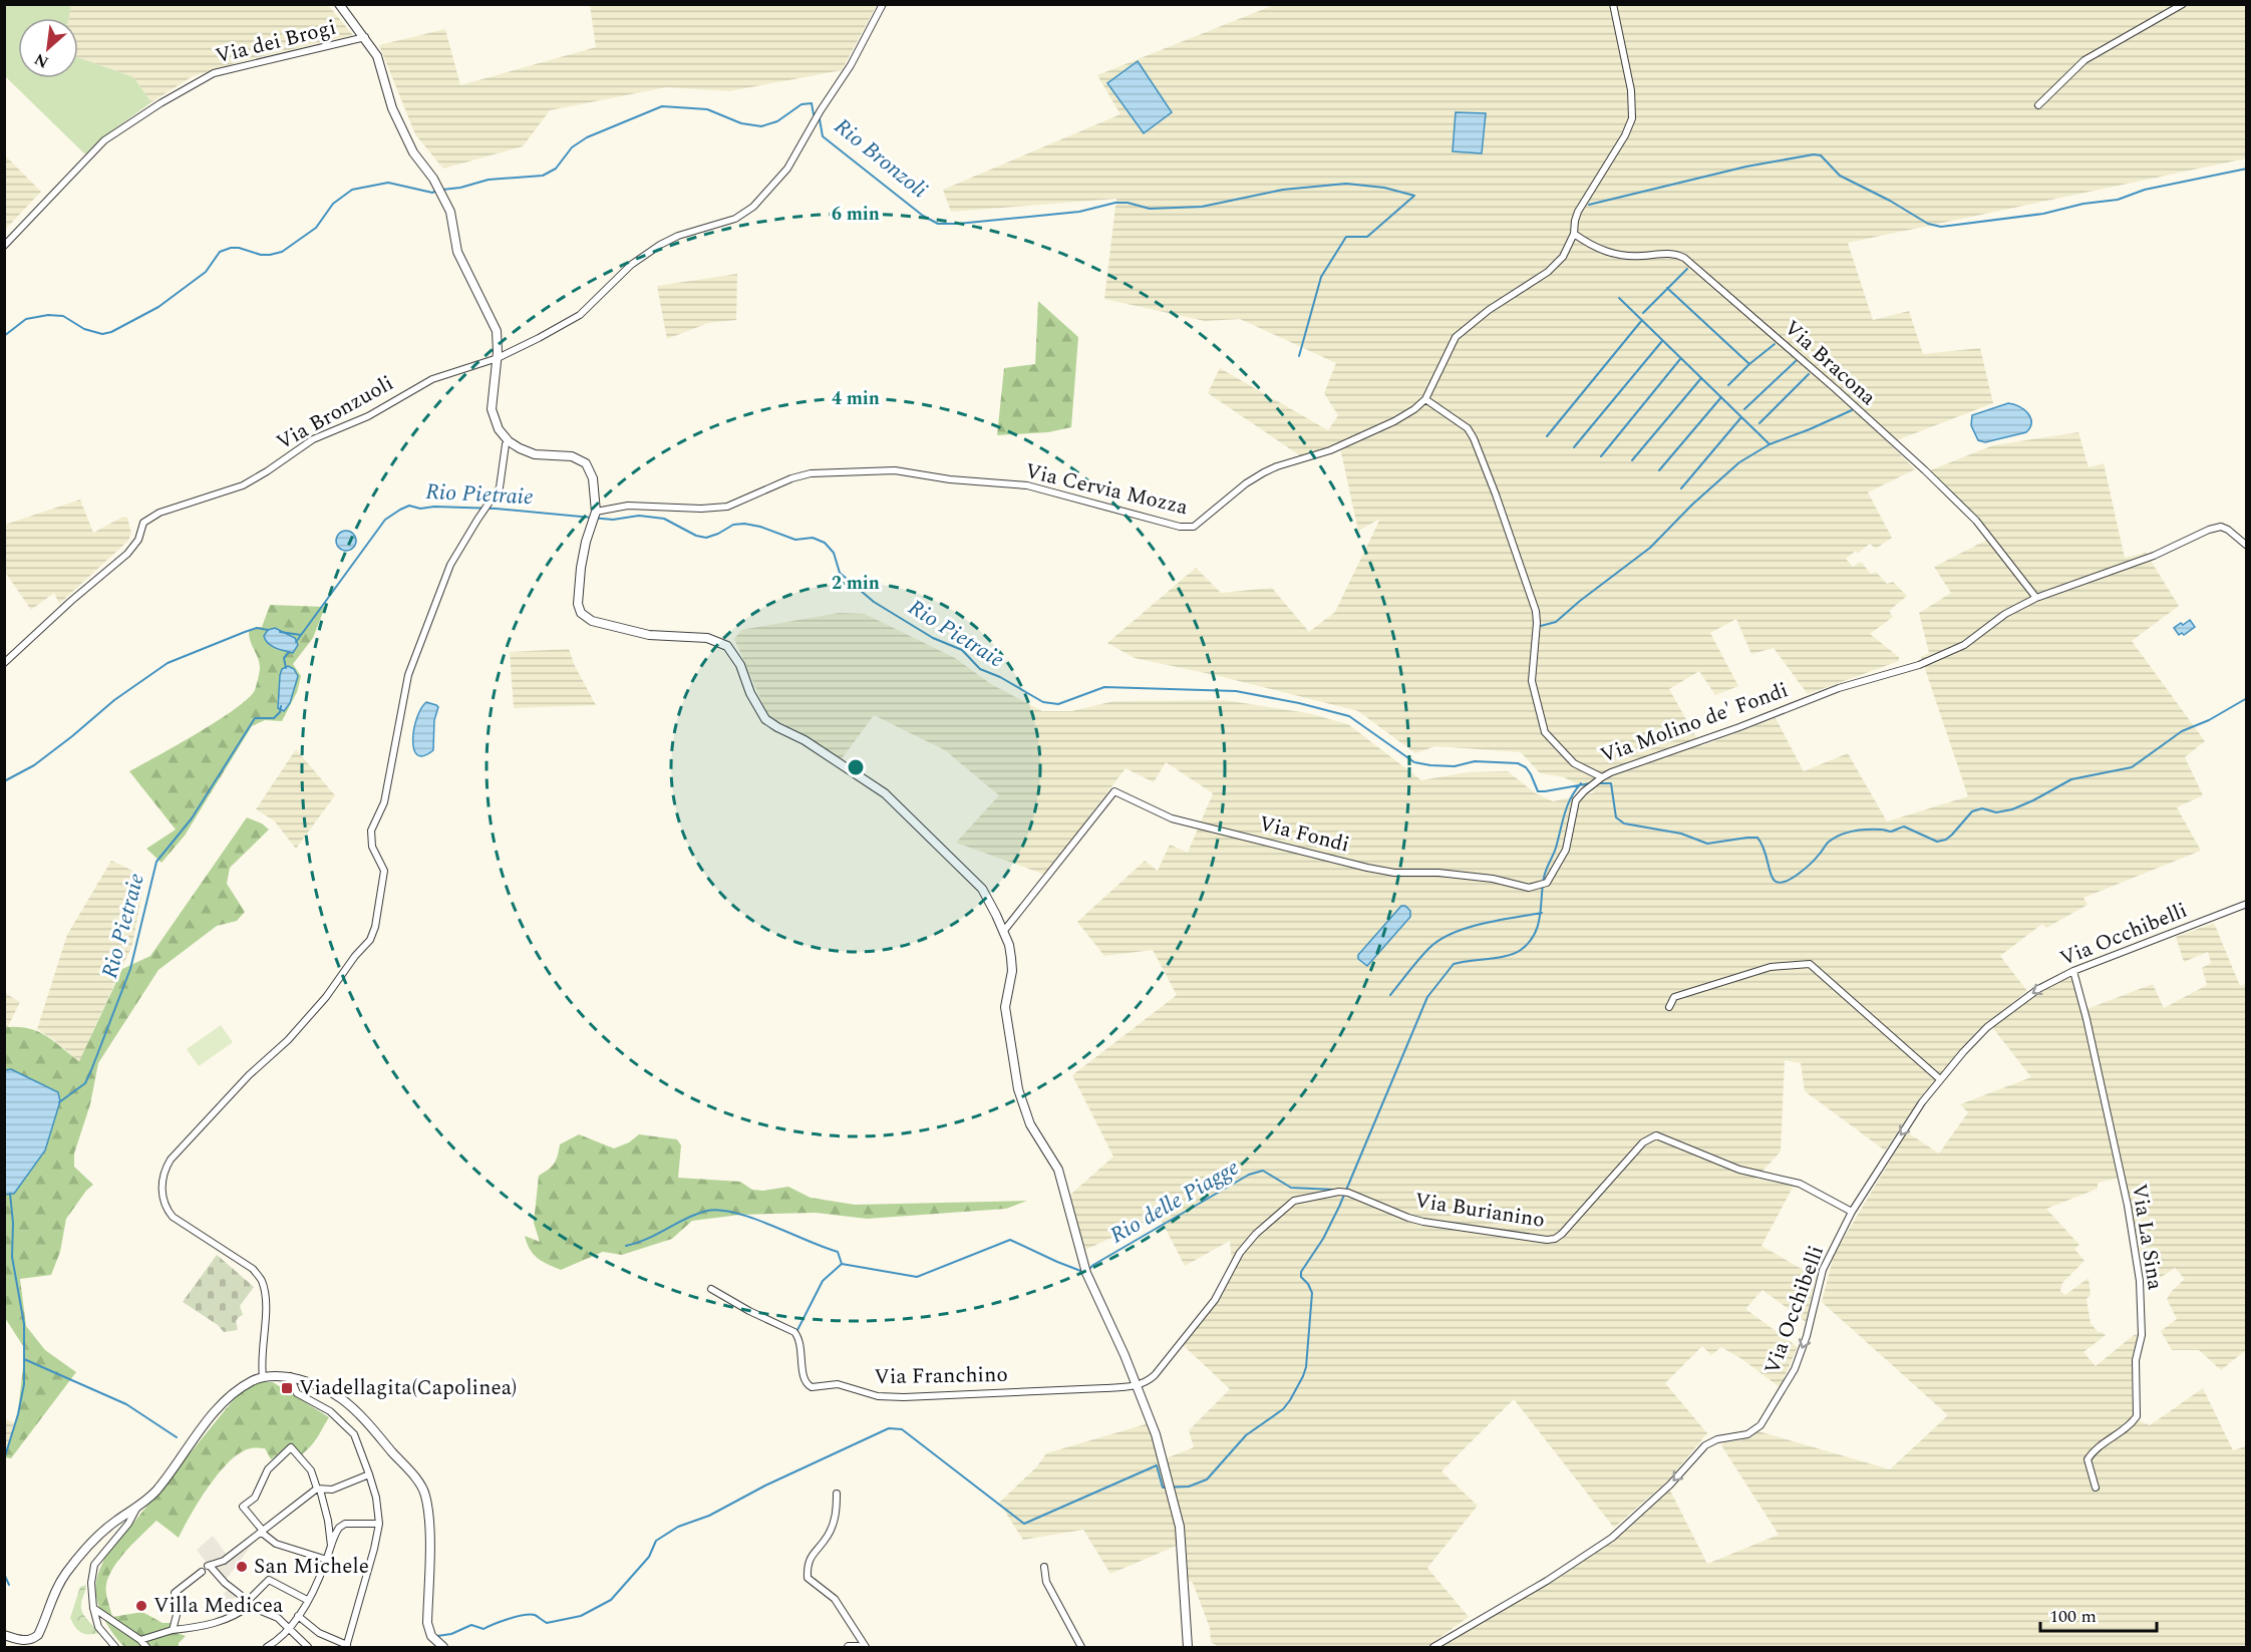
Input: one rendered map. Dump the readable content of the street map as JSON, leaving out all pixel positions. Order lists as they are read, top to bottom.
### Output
{
  "streets": {
    "street": [
      "Via dei Brogi",
      "Via Bracona",
      "Via Bronzuoli",
      "Via Cervia Mozza",
      "Via Molino de' Fondi",
      "Via Fondi",
      "Via Occhibelli",
      "Via Burianino",
      "Via La Sina",
      "Via Franchino"
    ]
  },
  "crossings": [
    ["Via Bracona", "Via Cervia Mozza"],
    ["Via Bracona", "Via Molino de' Fondi"],
    ["Via Cervia Mozza", "Via Molino de' Fondi"],
    ["Via Molino de' Fondi", "Via Fondi"],
    ["Via Occhibelli", "Via Burianino"],
    ["Via Occhibelli", "Via La Sina"],
    ["Via Burianino", "Via Franchino"]
  ],
  "one_way": ["Via Occhibelli"],
  "water": ["Rio Bronzoli", "Rio Pietraie", "Rio delle Piagge"],
  "places": {
    "transit": ["Viadellagita(Capolinea)"],
    "other": ["San Michele", "Villa Medicea"]
  },
  "scale_bar": "100 m",
  "north": "bottom left",
  "rings": ["6 min", "4 min", "2 min"]
}
